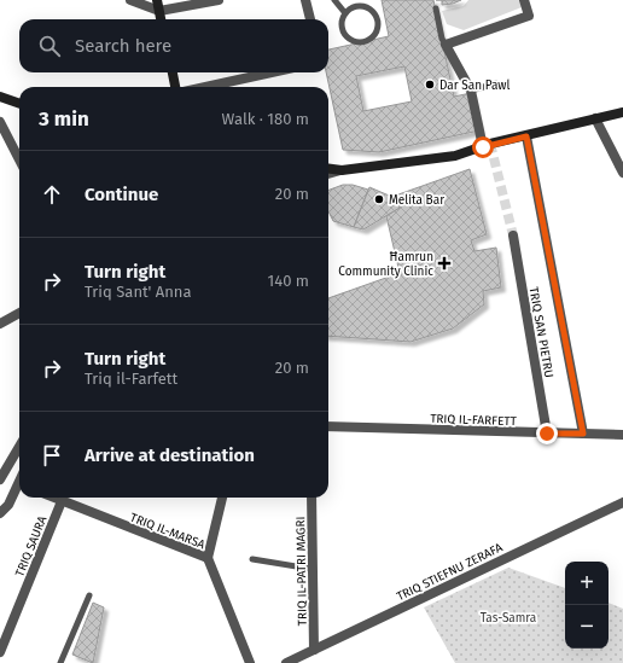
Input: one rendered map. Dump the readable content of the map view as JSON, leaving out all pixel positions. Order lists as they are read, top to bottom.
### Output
{
  "streets": {
    "street": [
      "TRIQ SAN PIETRU",
      "TRIQ IL-FARFETT",
      "TRIQ IL-MARSA",
      "TRIQ SAURA",
      "TRIQ IL-PATRI MAGRI",
      "TRIQ STIEFNU ZERAFA"
    ]
  },
  "crossings": [
    ["TRIQ SAN PIETRU", "TRIQ IL-FARFETT"],
    ["TRIQ IL-MARSA", "TRIQ SAURA"],
    ["TRIQ IL-PATRI MAGRI", "TRIQ STIEFNU ZERAFA"]
  ],
  "parks": ["Tas-Samra"],
  "places": {
    "other": ["Dar San Pawl", "Melita Bar"],
    "health": ["Ħamrun Community Clinic"]
  },
  "page": {
    "search": "Search here",
    "heading": ["3 min", "Walk · 180 m"],
    "list": [
      ["Continue", "20 m"],
      ["Turn right", "Triq Sant' Anna", "140 m"],
      ["Turn right", "Triq il-Farfett", "20 m"],
      "Arrive at destination"
    ],
    "map_buttons": ["+", "−"]
  }
}
